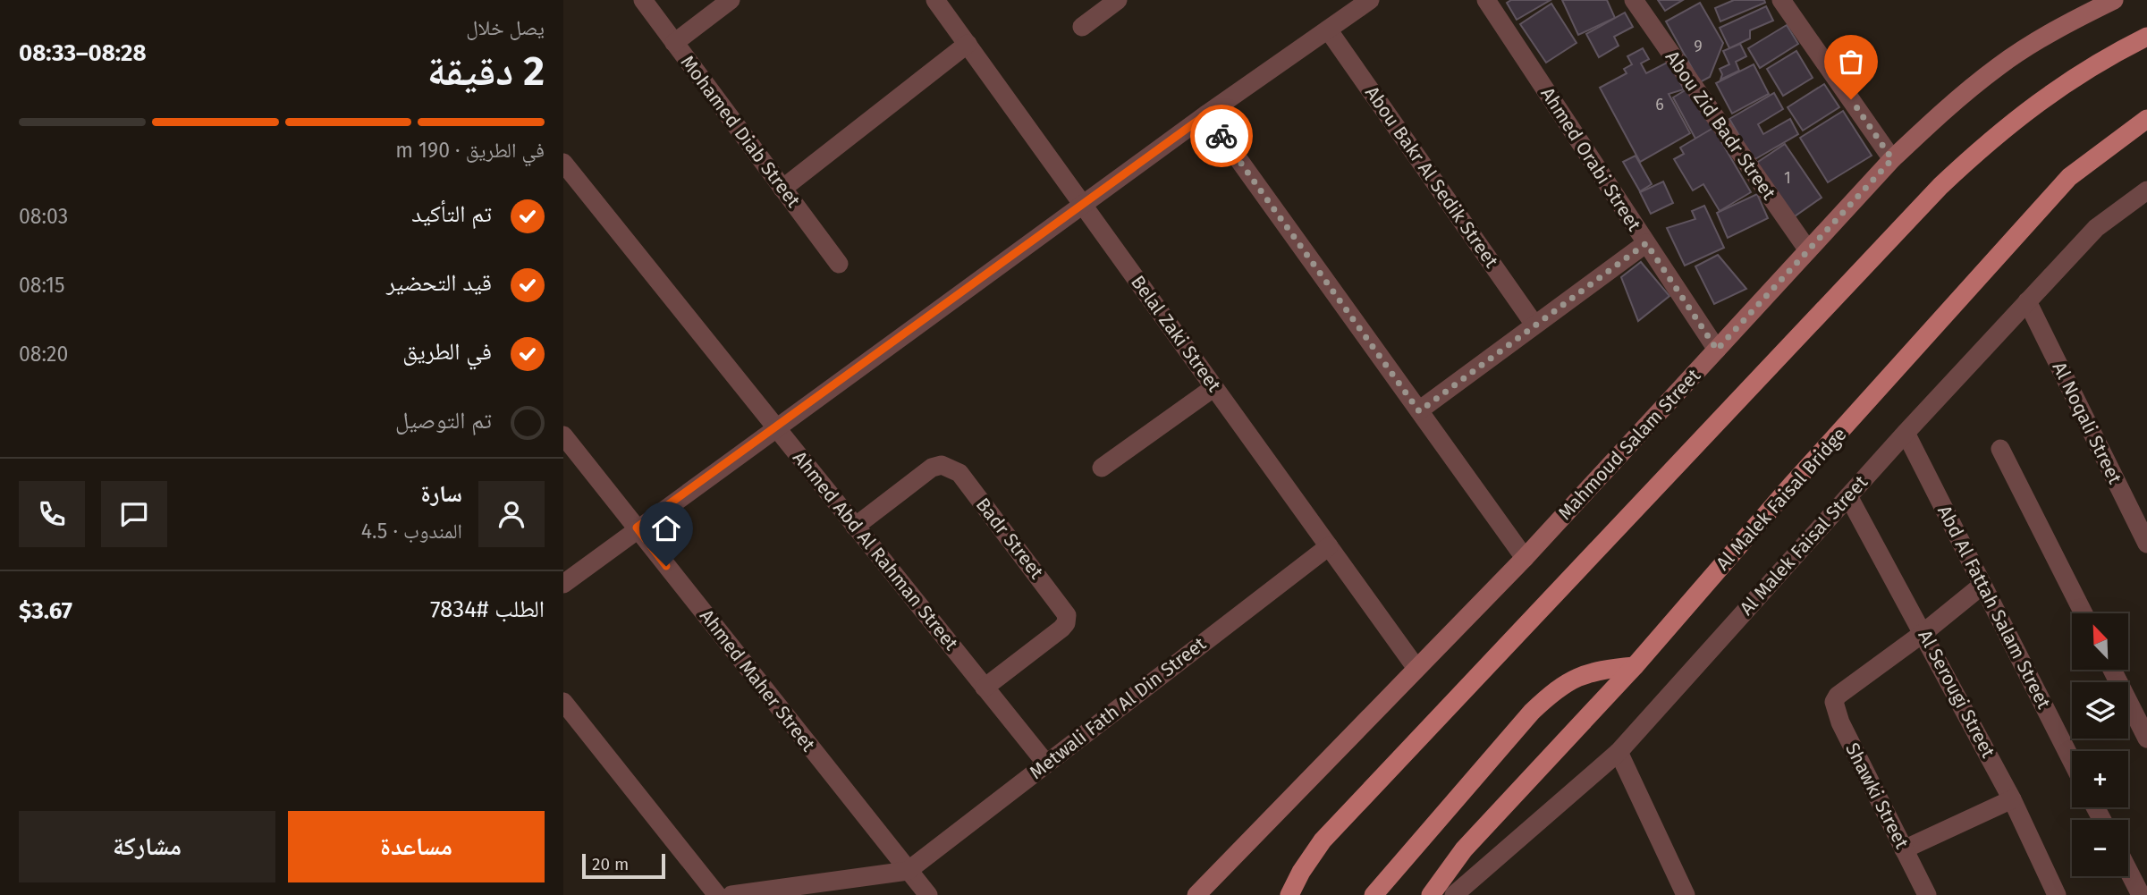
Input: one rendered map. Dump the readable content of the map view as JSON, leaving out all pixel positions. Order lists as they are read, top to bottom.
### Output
{
  "streets": {
    "main road": ["Al Malek Faisal Bridge"],
    "street": [
      "Abou Zid Badr Street",
      "Mohamed Diab Street",
      "Ahmed Orabi Street",
      "Abou Bakr Al Sedik Street",
      "Belal Zaki Street",
      "Al Noqali Street",
      "Mahmoud Salam Street",
      "Badr Street",
      "Al Malek Faisal Street",
      "Ahmed Abd Al Rahman Street",
      "Abd Al Fattah Salam Street",
      "Ahmed Maher Street",
      "Al Serougi Street",
      "Metwali Fath Al Din Street",
      "Shawki Street"
    ]
  },
  "crossings": [
    ["Abou Zid Badr Street", "Mahmoud Salam Street"],
    ["Ahmed Orabi Street", "Mahmoud Salam Street"],
    ["Belal Zaki Street", "Mahmoud Salam Street"],
    ["Belal Zaki Street", "Metwali Fath Al Din Street"],
    ["Al Noqali Street", "Al Malek Faisal Street"],
    ["Badr Street", "Ahmed Abd Al Rahman Street"],
    ["Al Malek Faisal Street", "Abd Al Fattah Salam Street"],
    ["Al Malek Faisal Street", "Al Serougi Street"],
    ["Ahmed Abd Al Rahman Street", "Metwali Fath Al Din Street"],
    ["Ahmed Maher Street", "Metwali Fath Al Din Street"],
    ["Al Serougi Street", "Shawki Street"]
  ],
  "house_numbers": ["9", "6", "1"],
  "scale_bar": "20 m",
  "north": "top left",
  "page": {
    "heading": ["2 دقيقة", "يصل خلال", "08:28–08:33"],
    "panel": [
      "سارة",
      "المندوب · 4.5",
      "الطلب #7834",
      "$3.67"
    ],
    "bar": "في الطريق · 190 m",
    "list": [
      ["تم التأكيد", "08:03"],
      ["قيد التحضير", "08:15"],
      ["في الطريق", "08:20"],
      "تم التوصيل"
    ],
    "map_buttons": ["+", "−"],
    "buttons": ["مساعدة", "مشاركة"],
    "scale": "20 m"
  }
}
